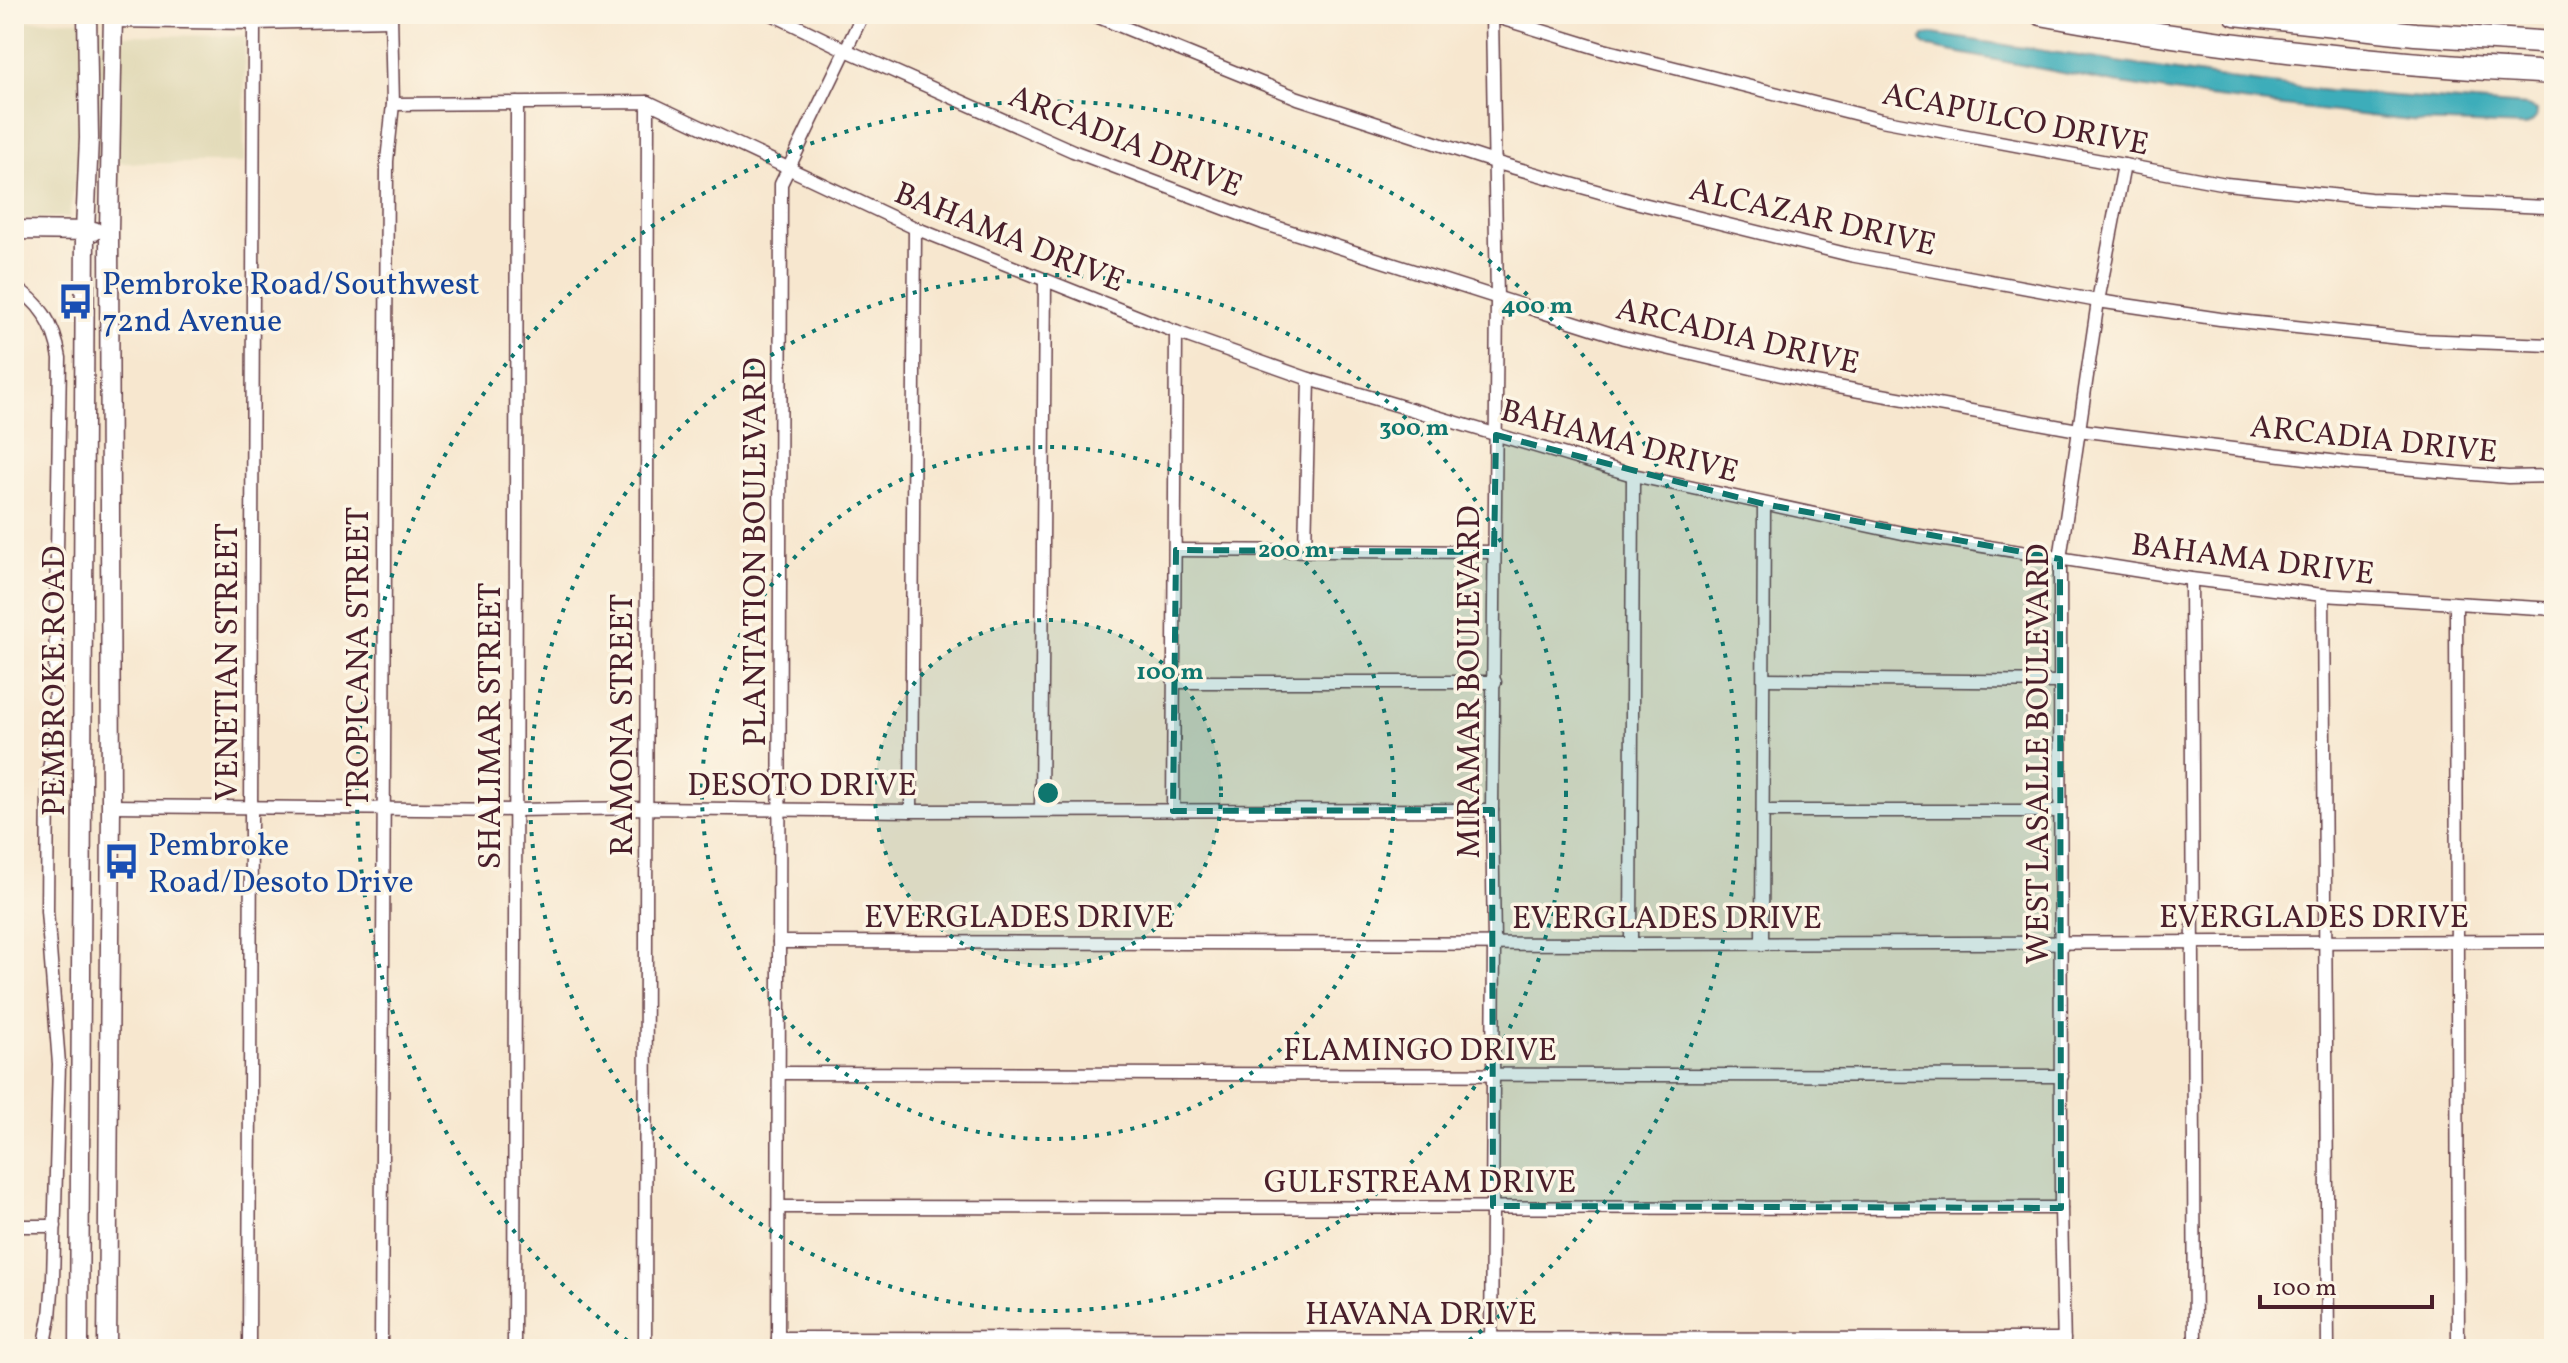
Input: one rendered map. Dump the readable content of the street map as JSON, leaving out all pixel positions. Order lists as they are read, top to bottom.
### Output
{
  "streets": {
    "main road": ["PEMBROKE ROAD"],
    "street": [
      "ACAPULCO DRIVE",
      "ARCADIA DRIVE",
      "ALCAZAR DRIVE",
      "BAHAMA DRIVE",
      "PLANTATION BOULEVARD",
      "TROPICANA STREET",
      "VENETIAN STREET",
      "MIRAMAR BOULEVARD",
      "RAMONA STREET",
      "SHALIMAR STREET",
      "WEST LASALLE BOULEVARD",
      "DESOTO DRIVE",
      "EVERGLADES DRIVE",
      "FLAMINGO DRIVE",
      "GULFSTREAM DRIVE",
      "HAVANA DRIVE"
    ]
  },
  "crossings": [
    ["ACAPULCO DRIVE", "MIRAMAR BOULEVARD"],
    ["ACAPULCO DRIVE", "WEST LASALLE BOULEVARD"],
    ["ARCADIA DRIVE", "PLANTATION BOULEVARD"],
    ["ARCADIA DRIVE", "MIRAMAR BOULEVARD"],
    ["ARCADIA DRIVE", "WEST LASALLE BOULEVARD"],
    ["ALCAZAR DRIVE", "MIRAMAR BOULEVARD"],
    ["ALCAZAR DRIVE", "WEST LASALLE BOULEVARD"],
    ["BAHAMA DRIVE", "PLANTATION BOULEVARD"],
    ["BAHAMA DRIVE", "TROPICANA STREET"],
    ["BAHAMA DRIVE", "MIRAMAR BOULEVARD"],
    ["BAHAMA DRIVE", "RAMONA STREET"],
    ["BAHAMA DRIVE", "SHALIMAR STREET"],
    ["BAHAMA DRIVE", "WEST LASALLE BOULEVARD"],
    ["PLANTATION BOULEVARD", "DESOTO DRIVE"],
    ["PLANTATION BOULEVARD", "EVERGLADES DRIVE"],
    ["PLANTATION BOULEVARD", "FLAMINGO DRIVE"],
    ["PLANTATION BOULEVARD", "GULFSTREAM DRIVE"],
    ["PLANTATION BOULEVARD", "HAVANA DRIVE"],
    ["TROPICANA STREET", "DESOTO DRIVE"],
    ["VENETIAN STREET", "DESOTO DRIVE"],
    ["PEMBROKE ROAD", "DESOTO DRIVE"],
    ["MIRAMAR BOULEVARD", "DESOTO DRIVE"],
    ["MIRAMAR BOULEVARD", "EVERGLADES DRIVE"],
    ["MIRAMAR BOULEVARD", "FLAMINGO DRIVE"],
    ["MIRAMAR BOULEVARD", "GULFSTREAM DRIVE"],
    ["MIRAMAR BOULEVARD", "HAVANA DRIVE"],
    ["RAMONA STREET", "DESOTO DRIVE"],
    ["SHALIMAR STREET", "DESOTO DRIVE"],
    ["WEST LASALLE BOULEVARD", "EVERGLADES DRIVE"],
    ["WEST LASALLE BOULEVARD", "FLAMINGO DRIVE"],
    ["WEST LASALLE BOULEVARD", "GULFSTREAM DRIVE"],
    ["WEST LASALLE BOULEVARD", "HAVANA DRIVE"]
  ],
  "places": {
    "bus stop": ["Pembroke Road/Southwest 72nd Avenue", "Pembroke Road/Desoto Drive"]
  },
  "scale_bar": "100 m",
  "rings": [
    "400 m",
    "300 m",
    "200 m",
    "100 m"
  ]
}
